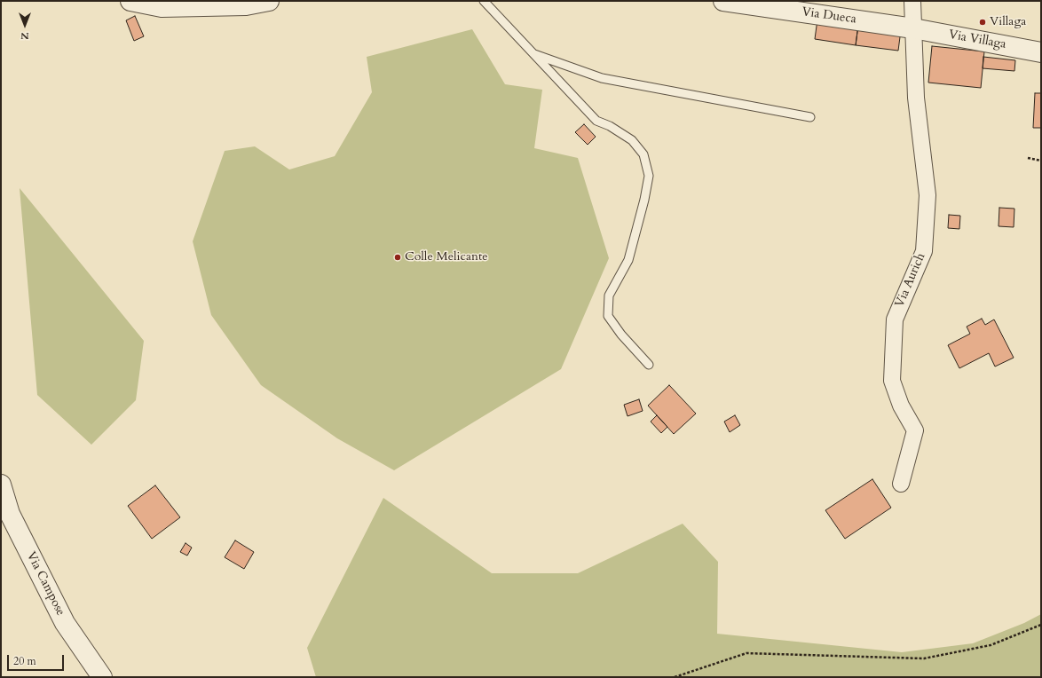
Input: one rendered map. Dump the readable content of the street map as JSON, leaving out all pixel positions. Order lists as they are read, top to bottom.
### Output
{
  "streets": {
    "street": [
      "Via Dueca",
      "Via Villaga",
      "Via Aurich",
      "Via Campose"
    ]
  },
  "crossings": [
    ["Via Dueca", "Via Villaga"],
    ["Via Dueca", "Via Aurich"],
    ["Via Villaga", "Via Aurich"]
  ],
  "places": ["Villaga", "Colle Melicante"],
  "scale_bar": "20 m",
  "north": "bottom"
}
